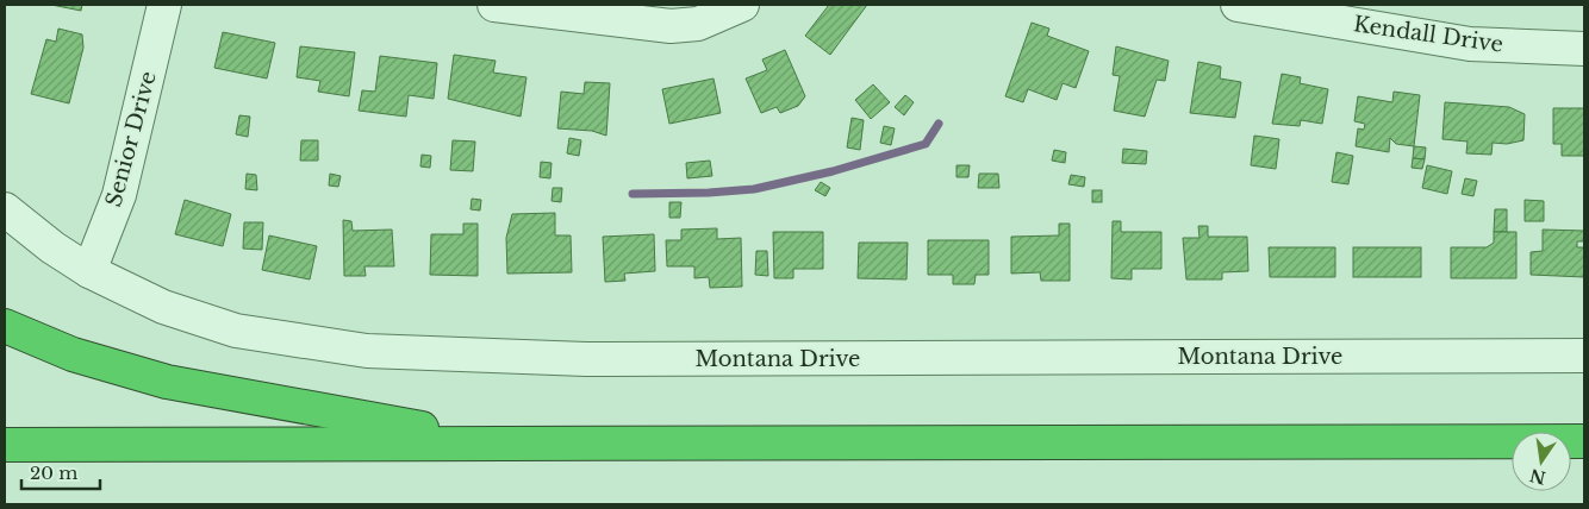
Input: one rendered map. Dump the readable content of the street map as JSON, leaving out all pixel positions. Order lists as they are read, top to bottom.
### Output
{
  "streets": {
    "street": ["Kendall Drive", "Senior Drive", "Montana Drive"]
  },
  "crossings": [
    ["Senior Drive", "Montana Drive"]
  ],
  "scale_bar": "20 m",
  "north": "bottom"
}
